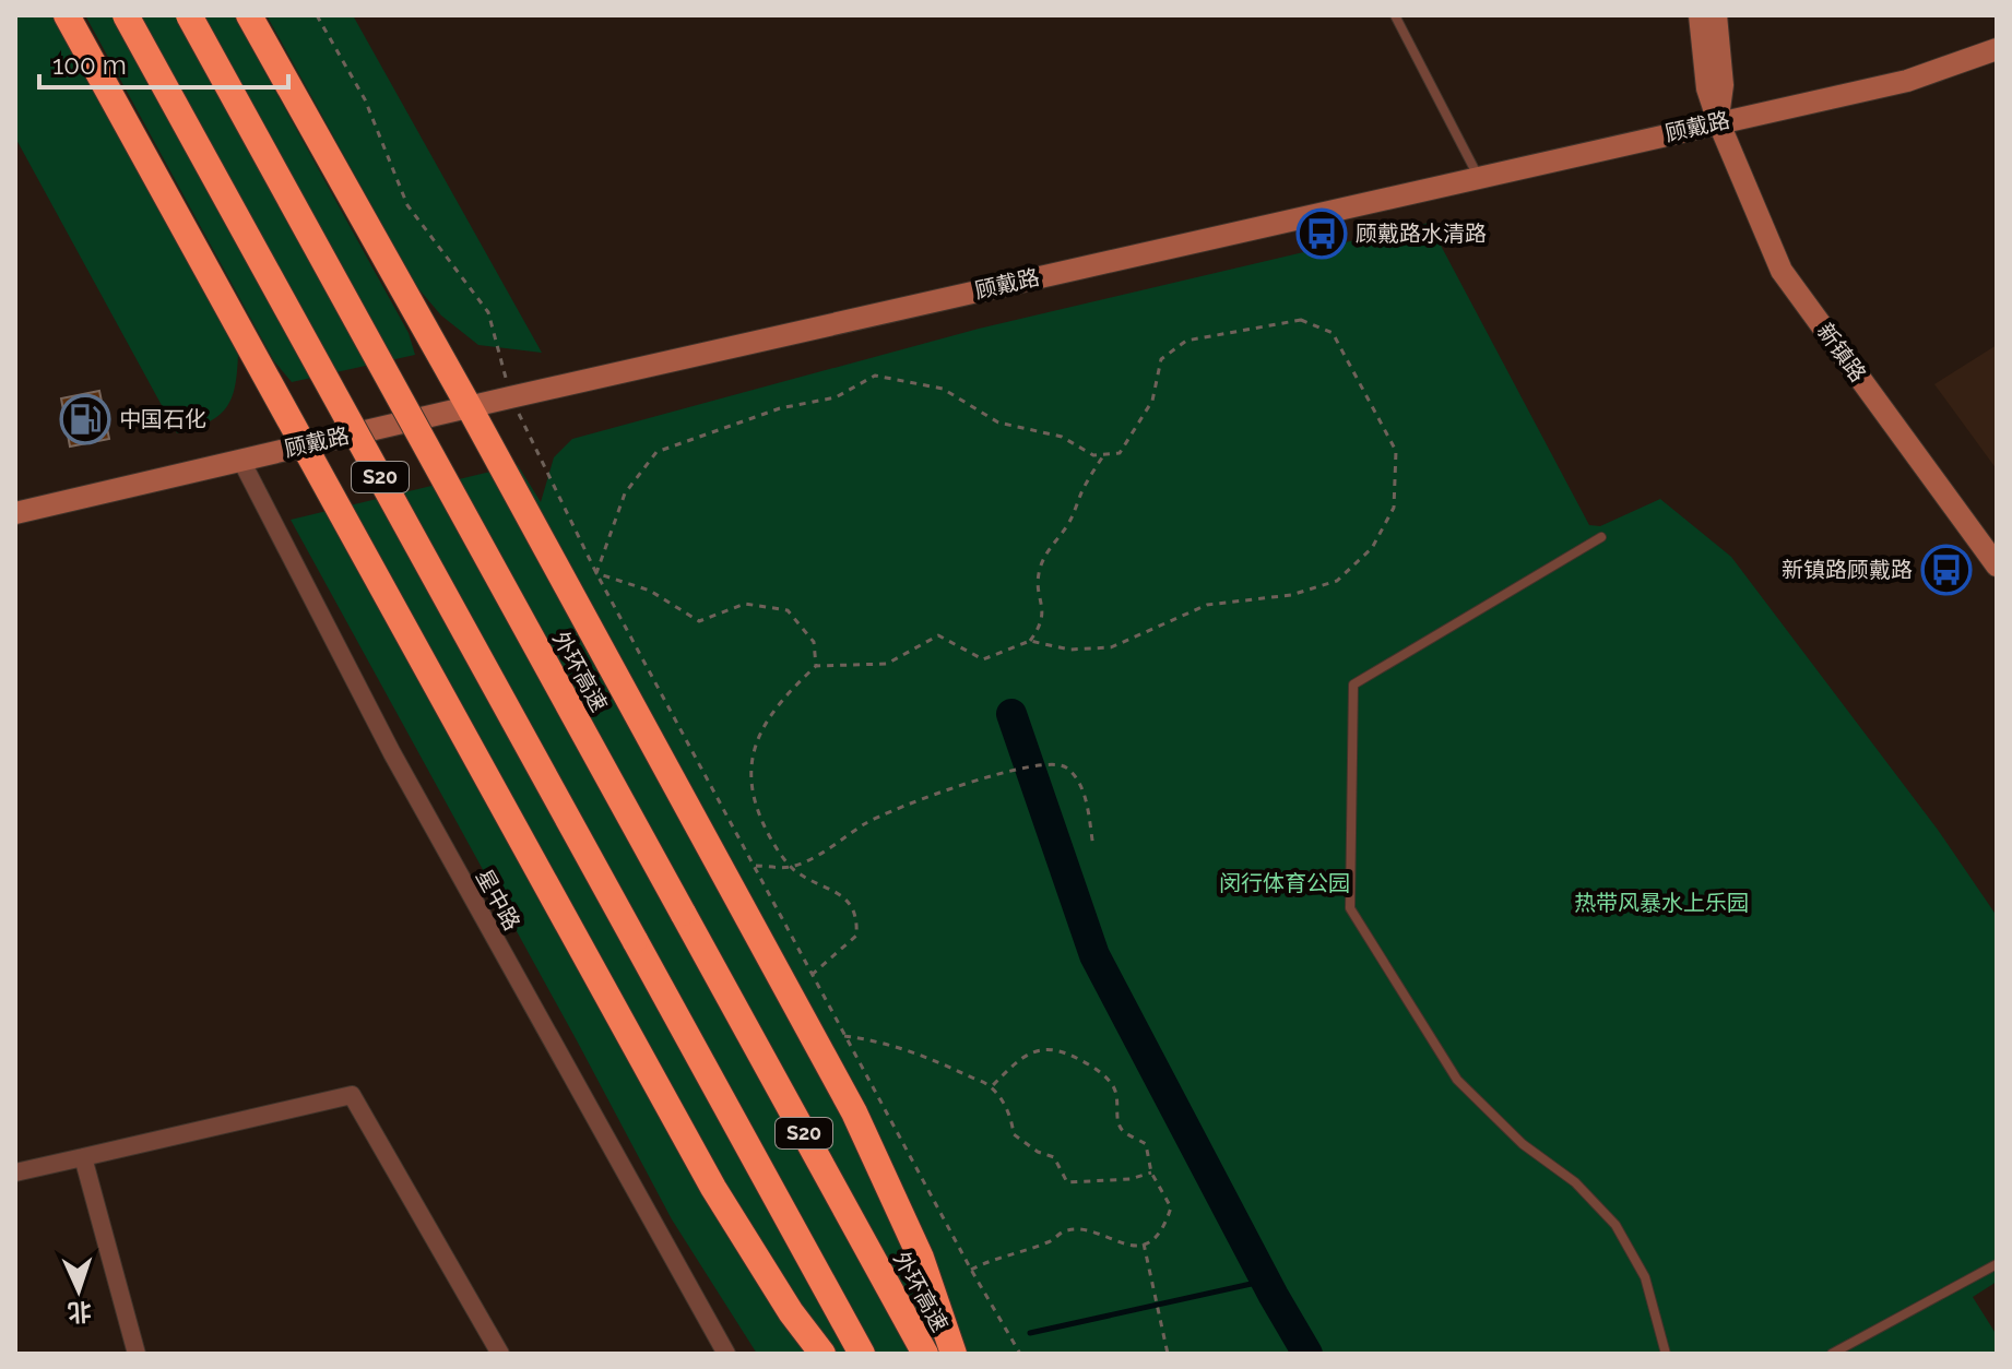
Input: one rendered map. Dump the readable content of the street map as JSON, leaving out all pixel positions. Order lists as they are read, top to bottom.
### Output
{
  "streets": {
    "highway": ["S20", "外环高速"],
    "main road": ["顾戴路", "新镇路"],
    "street": ["星中路"]
  },
  "crossings": [
    ["顾戴路", "新镇路"],
    ["顾戴路", "星中路"]
  ],
  "parks": ["闵行体育公园", "热带风暴水上乐园"],
  "places": {
    "bus stop": ["顾戴路水清路", "新镇路顾戴路"],
    "fuel station": ["中国石化"]
  },
  "scale_bar": "100 m",
  "north": "bottom"
}
